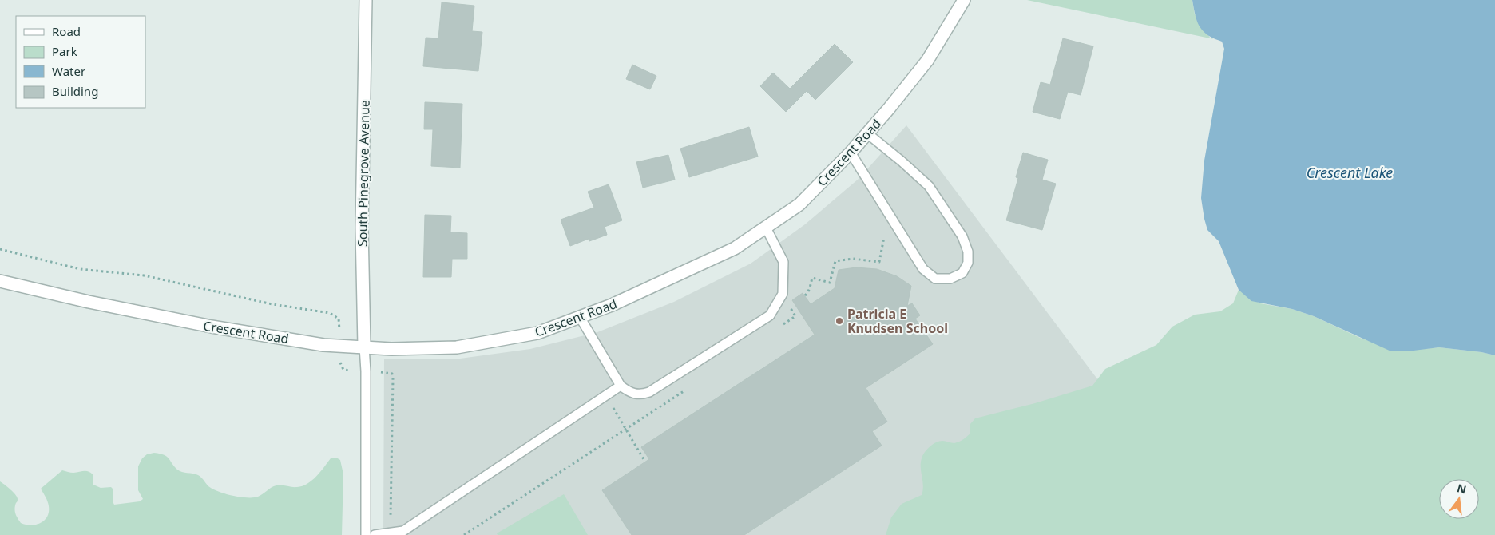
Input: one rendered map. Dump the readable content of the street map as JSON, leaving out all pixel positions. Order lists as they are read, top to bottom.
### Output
{
  "streets": {
    "street": ["Crescent Road", "South Pinegrove Avenue"]
  },
  "crossings": [
    ["Crescent Road", "South Pinegrove Avenue"]
  ],
  "water": ["Crescent Lake"],
  "places": ["Patricia E Knudsen School"],
  "legend": [
    "Road",
    "Park",
    "Water",
    "Building"
  ],
  "north": "top"
}
